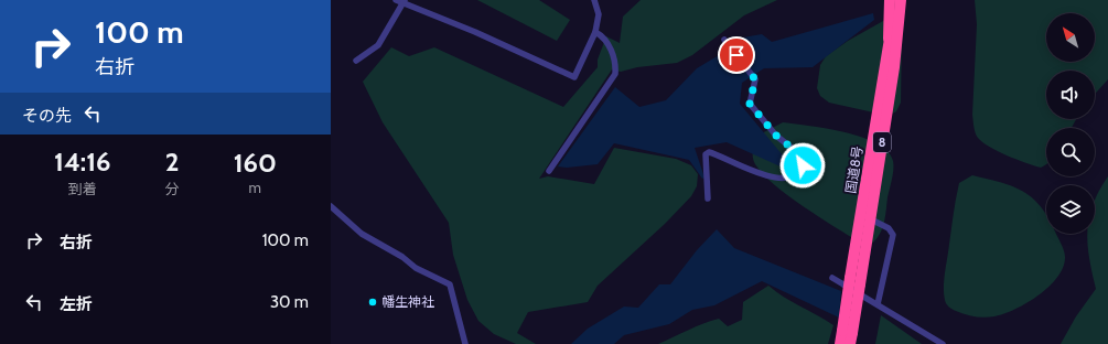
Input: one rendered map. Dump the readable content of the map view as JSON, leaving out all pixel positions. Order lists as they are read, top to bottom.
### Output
{
  "streets": {
    "highway": ["8", "国道8号"]
  },
  "places": ["幡生神社"],
  "north": "top left",
  "page": {
    "turn": ["100 m", "右折"],
    "then": "その先",
    "eta": [
      "14:16",
      "到着",
      "2",
      "分",
      "160",
      "m"
    ],
    "list": [
      {
        "name": "右折",
        "value": "100 m"
      },
      {
        "name": "左折",
        "value": "30 m"
      }
    ]
  }
}
